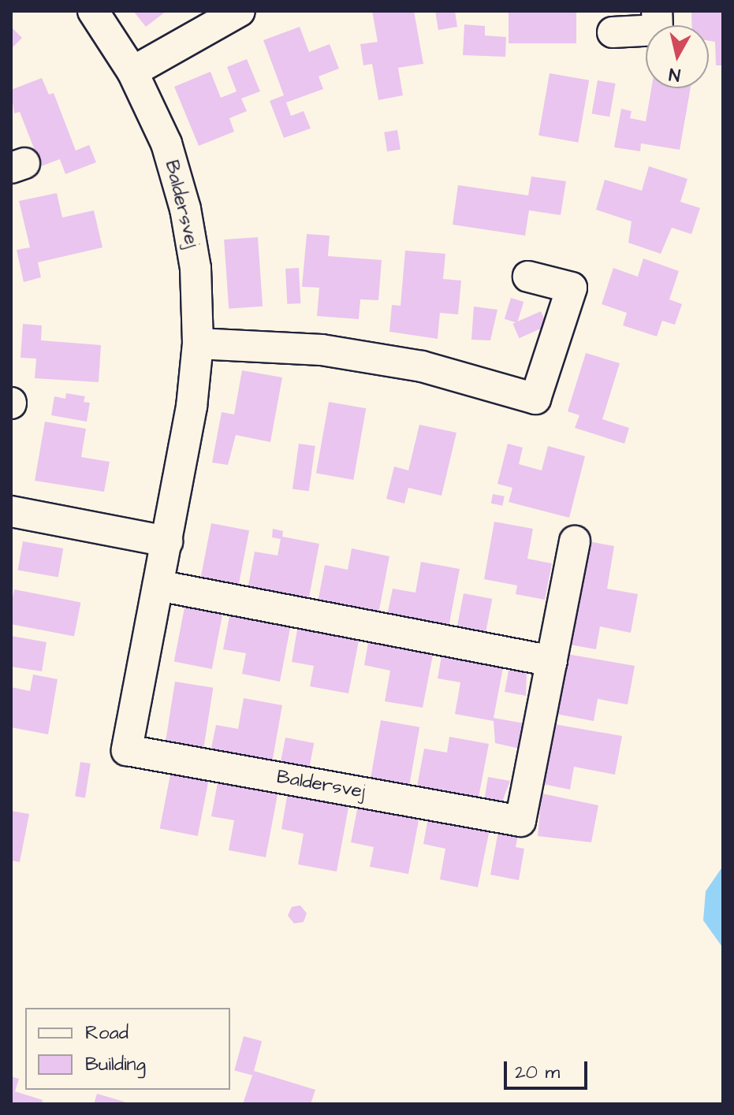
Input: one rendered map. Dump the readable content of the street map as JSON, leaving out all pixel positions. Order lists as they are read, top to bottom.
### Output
{
  "streets": {
    "street": ["Baldersvej"]
  },
  "legend": ["Road", "Building"],
  "scale_bar": "20 m",
  "north": "bottom"
}
